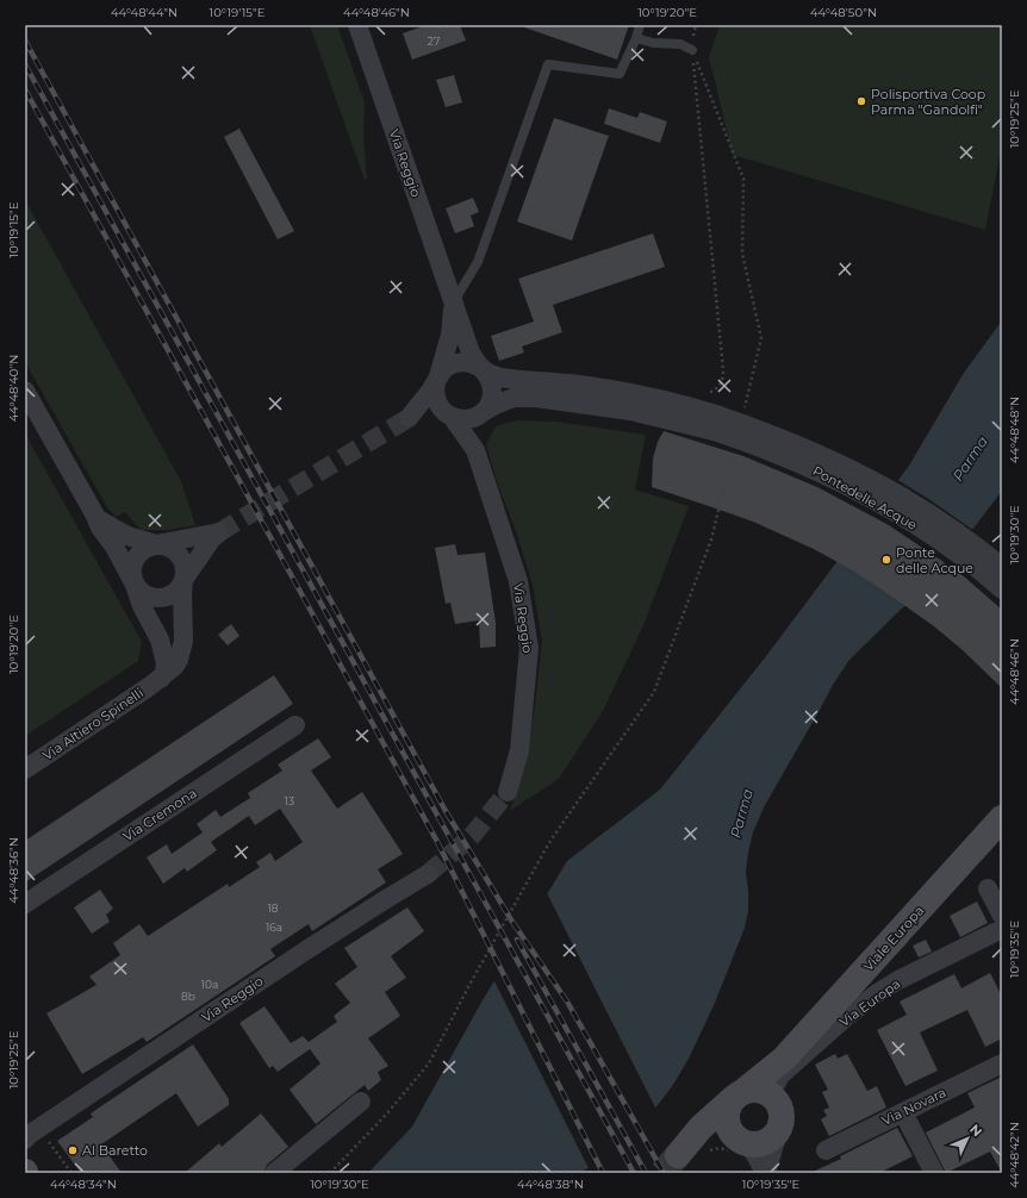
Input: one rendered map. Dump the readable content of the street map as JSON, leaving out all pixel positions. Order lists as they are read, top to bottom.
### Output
{
  "streets": {
    "main road": ["Viale Europa", "Via Europa"],
    "street": [
      "Via Reggio",
      "Pontedelle Acque",
      "Via Altiero Spinelli",
      "Via Cremona",
      "Via Novara"
    ]
  },
  "crossings": [
    ["Viale Europa", "Via Europa"]
  ],
  "water": ["Parma"],
  "places": ["Polisportiva Coop Parma \"Gandolfi\"", "Ponte delle Acque", "Al Baretto"],
  "house_numbers": [
    "27",
    "13",
    "18",
    "16a",
    "10a",
    "8b"
  ],
  "north": "top right",
  "coordinates": [
    "44°48'44\"N",
    "10°19'15\"E",
    "44°48'46\"N",
    "10°19'20\"E",
    "44°48'50\"N",
    "10°19'25\"E",
    "44°48'40\"N",
    "44°48'48\"N",
    "10°19'30\"E",
    "44°48'36\"N",
    "10°19'35\"E",
    "44°48'42\"N",
    "44°48'34\"N",
    "44°48'38\"N"
  ]
}
